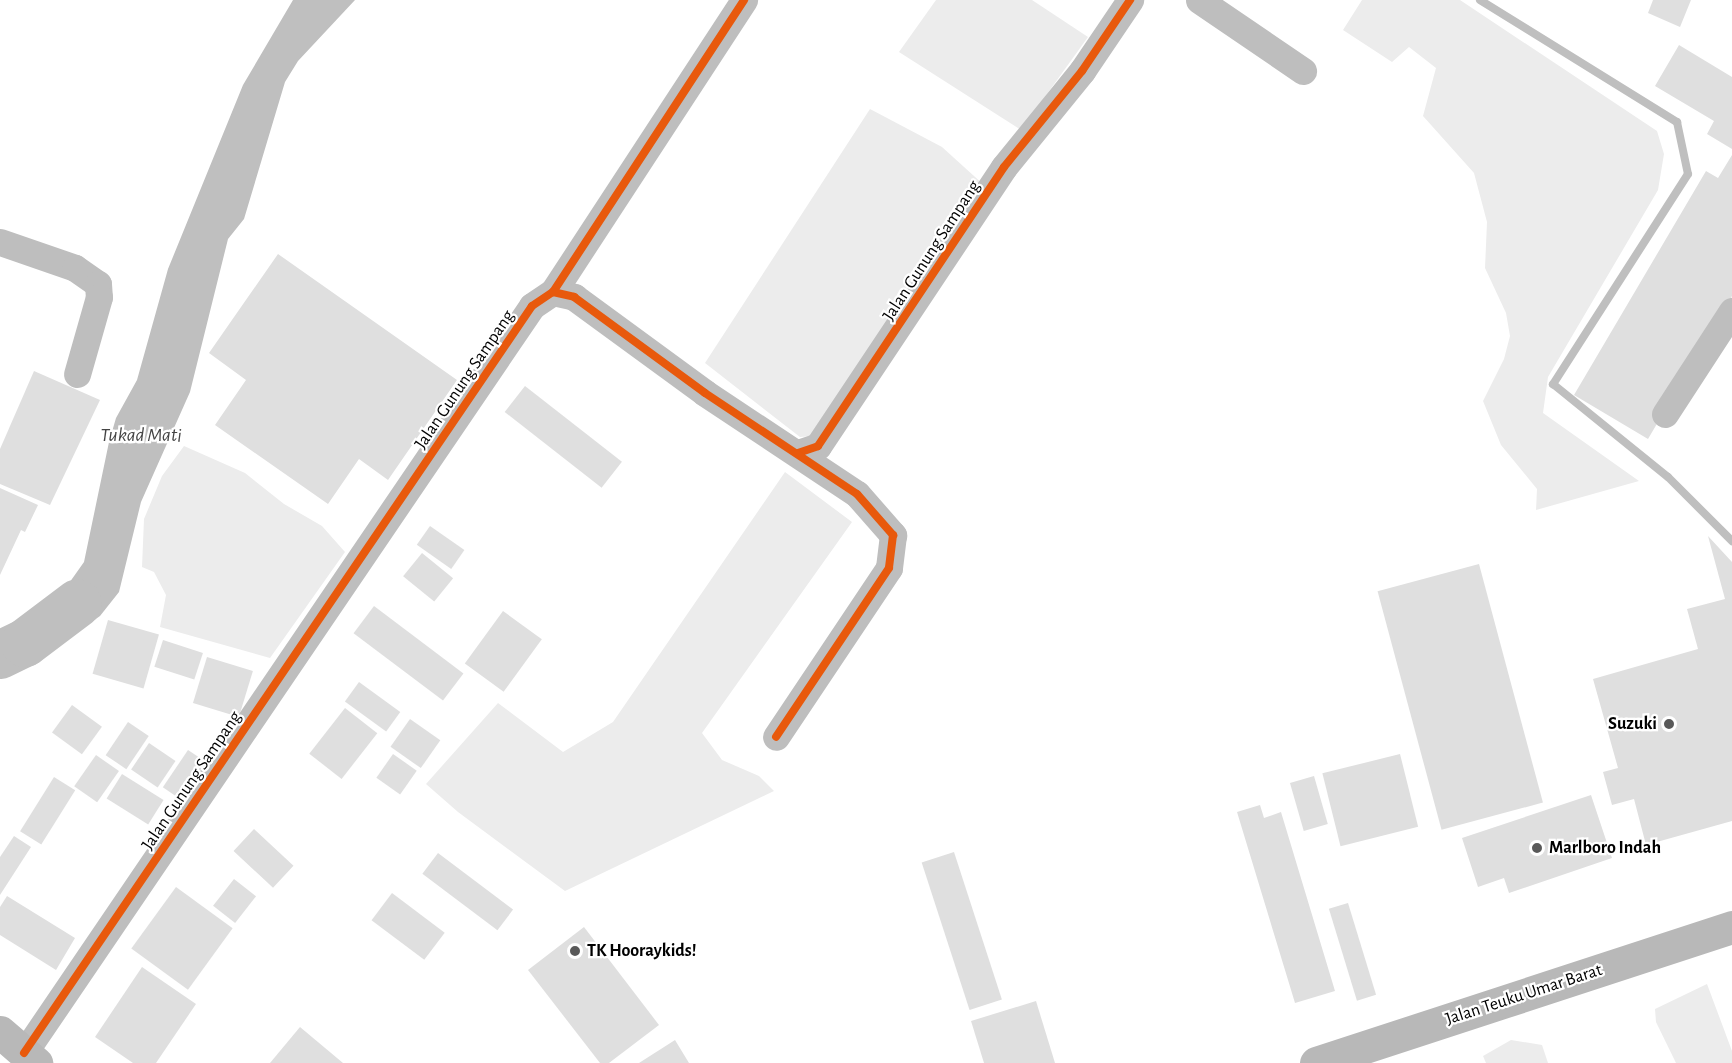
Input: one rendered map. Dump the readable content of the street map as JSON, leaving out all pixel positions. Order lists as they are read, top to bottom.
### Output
{
  "streets": {
    "main road": ["Jalan Teuku Umar Barat"],
    "street": ["Jalan Gunung Sampang"]
  },
  "water": ["Tukad Mati"],
  "places": ["Suzuki", "Marlboro Indah", "TK Hooraykids!"]
}
